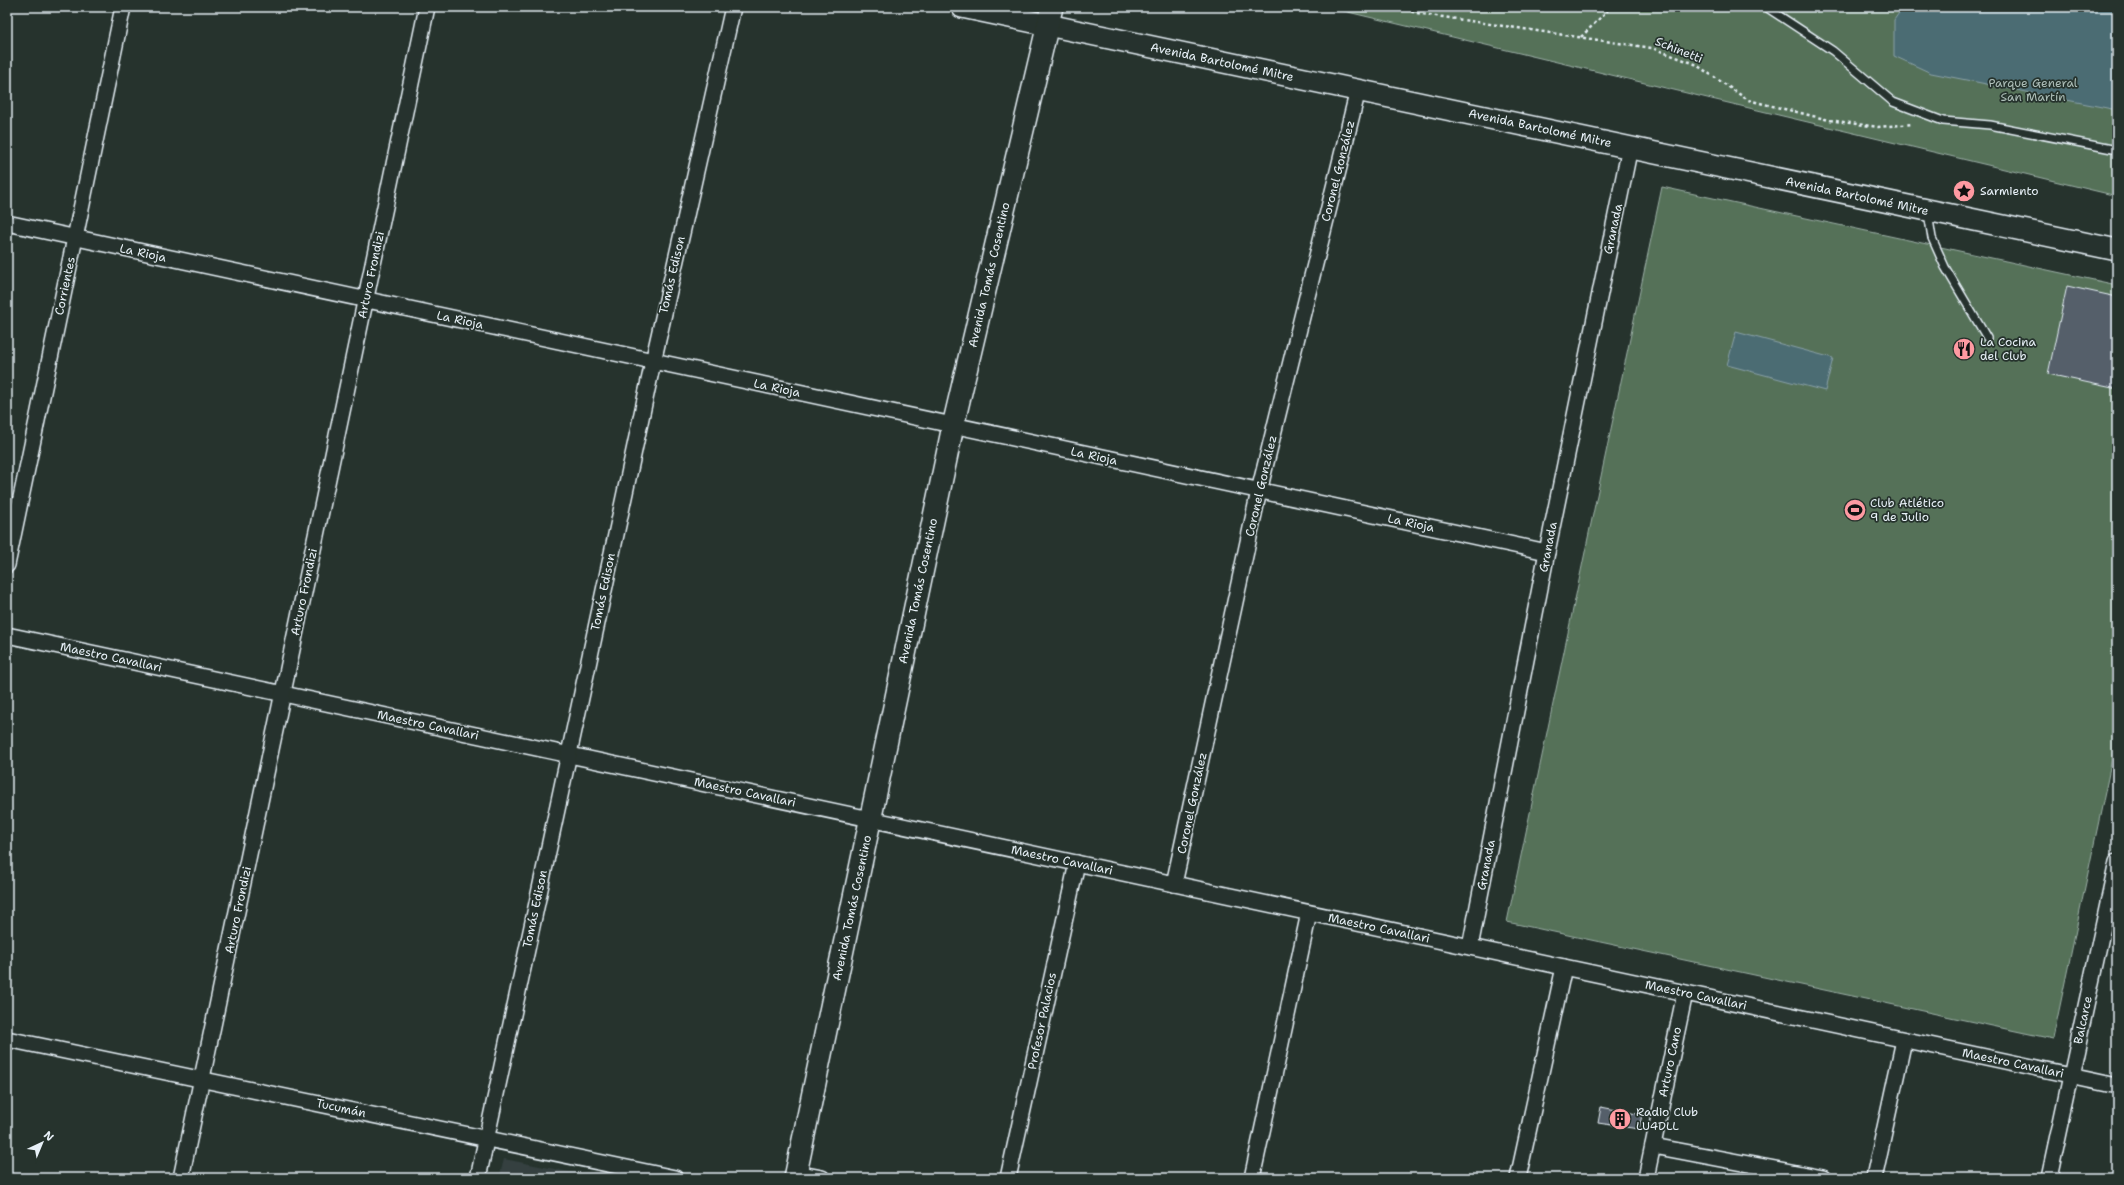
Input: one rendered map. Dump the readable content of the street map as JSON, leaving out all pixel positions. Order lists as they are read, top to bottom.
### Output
{
  "streets": {
    "main road": ["Avenida Bartolomé Mitre", "Avenida Tomás Cosentino"],
    "street": [
      "Coronel González",
      "Granada",
      "La Rioja",
      "Arturo Frondizi",
      "Tomás Edison",
      "Corrientes",
      "Maestro Cavallari",
      "Balcarce",
      "Profesor Palacios",
      "Arturo Cano",
      "Tucumán"
    ],
    "path": ["Schinetti"]
  },
  "crossings": [
    ["Avenida Bartolomé Mitre", "Coronel González"],
    ["Avenida Bartolomé Mitre", "Granada"],
    ["Avenida Bartolomé Mitre", "Avenida Tomás Cosentino"],
    ["Coronel González", "La Rioja"],
    ["Coronel González", "Maestro Cavallari"],
    ["Granada", "La Rioja"],
    ["Granada", "Maestro Cavallari"],
    ["La Rioja", "Arturo Frondizi"],
    ["La Rioja", "Tomás Edison"],
    ["La Rioja", "Avenida Tomás Cosentino"],
    ["La Rioja", "Corrientes"],
    ["Arturo Frondizi", "Maestro Cavallari"],
    ["Arturo Frondizi", "Tucumán"],
    ["Tomás Edison", "Maestro Cavallari"],
    ["Tomás Edison", "Tucumán"],
    ["Avenida Tomás Cosentino", "Maestro Cavallari"],
    ["Maestro Cavallari", "Balcarce"],
    ["Maestro Cavallari", "Profesor Palacios"],
    ["Maestro Cavallari", "Arturo Cano"]
  ],
  "parks": ["Parque General San Martín"],
  "places": {
    "place": ["Sarmiento"],
    "restaurant": ["La Cocina del Club"],
    "sports": ["Club Atlético 9 de Julio"],
    "building": ["Radio Club LU4DLL"]
  },
  "north": "top right"
}
